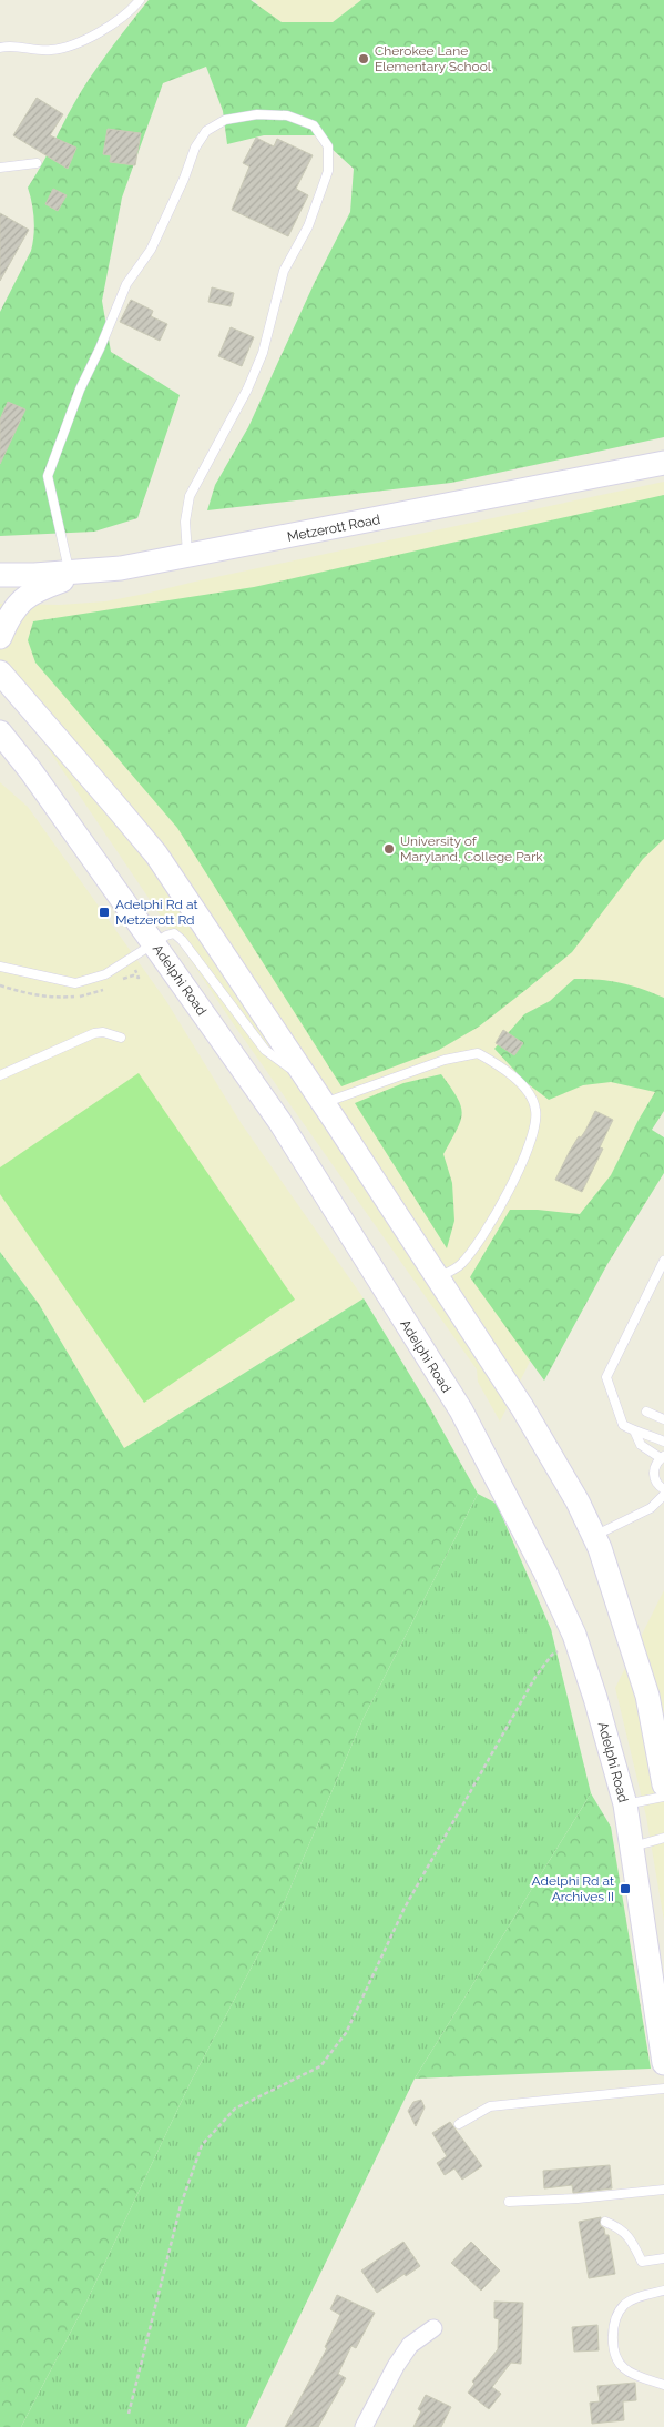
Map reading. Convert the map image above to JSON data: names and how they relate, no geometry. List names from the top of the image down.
{
  "streets": {
    "main road": ["Metzerott Road", "Adelphi Road"]
  },
  "places": {
    "other": ["Cherokee Lane Elementary School", "University of Maryland, College Park"],
    "transit": ["Adelphi Rd at Metzerott Rd", "Adelphi Rd at Archives II"]
  }
}
